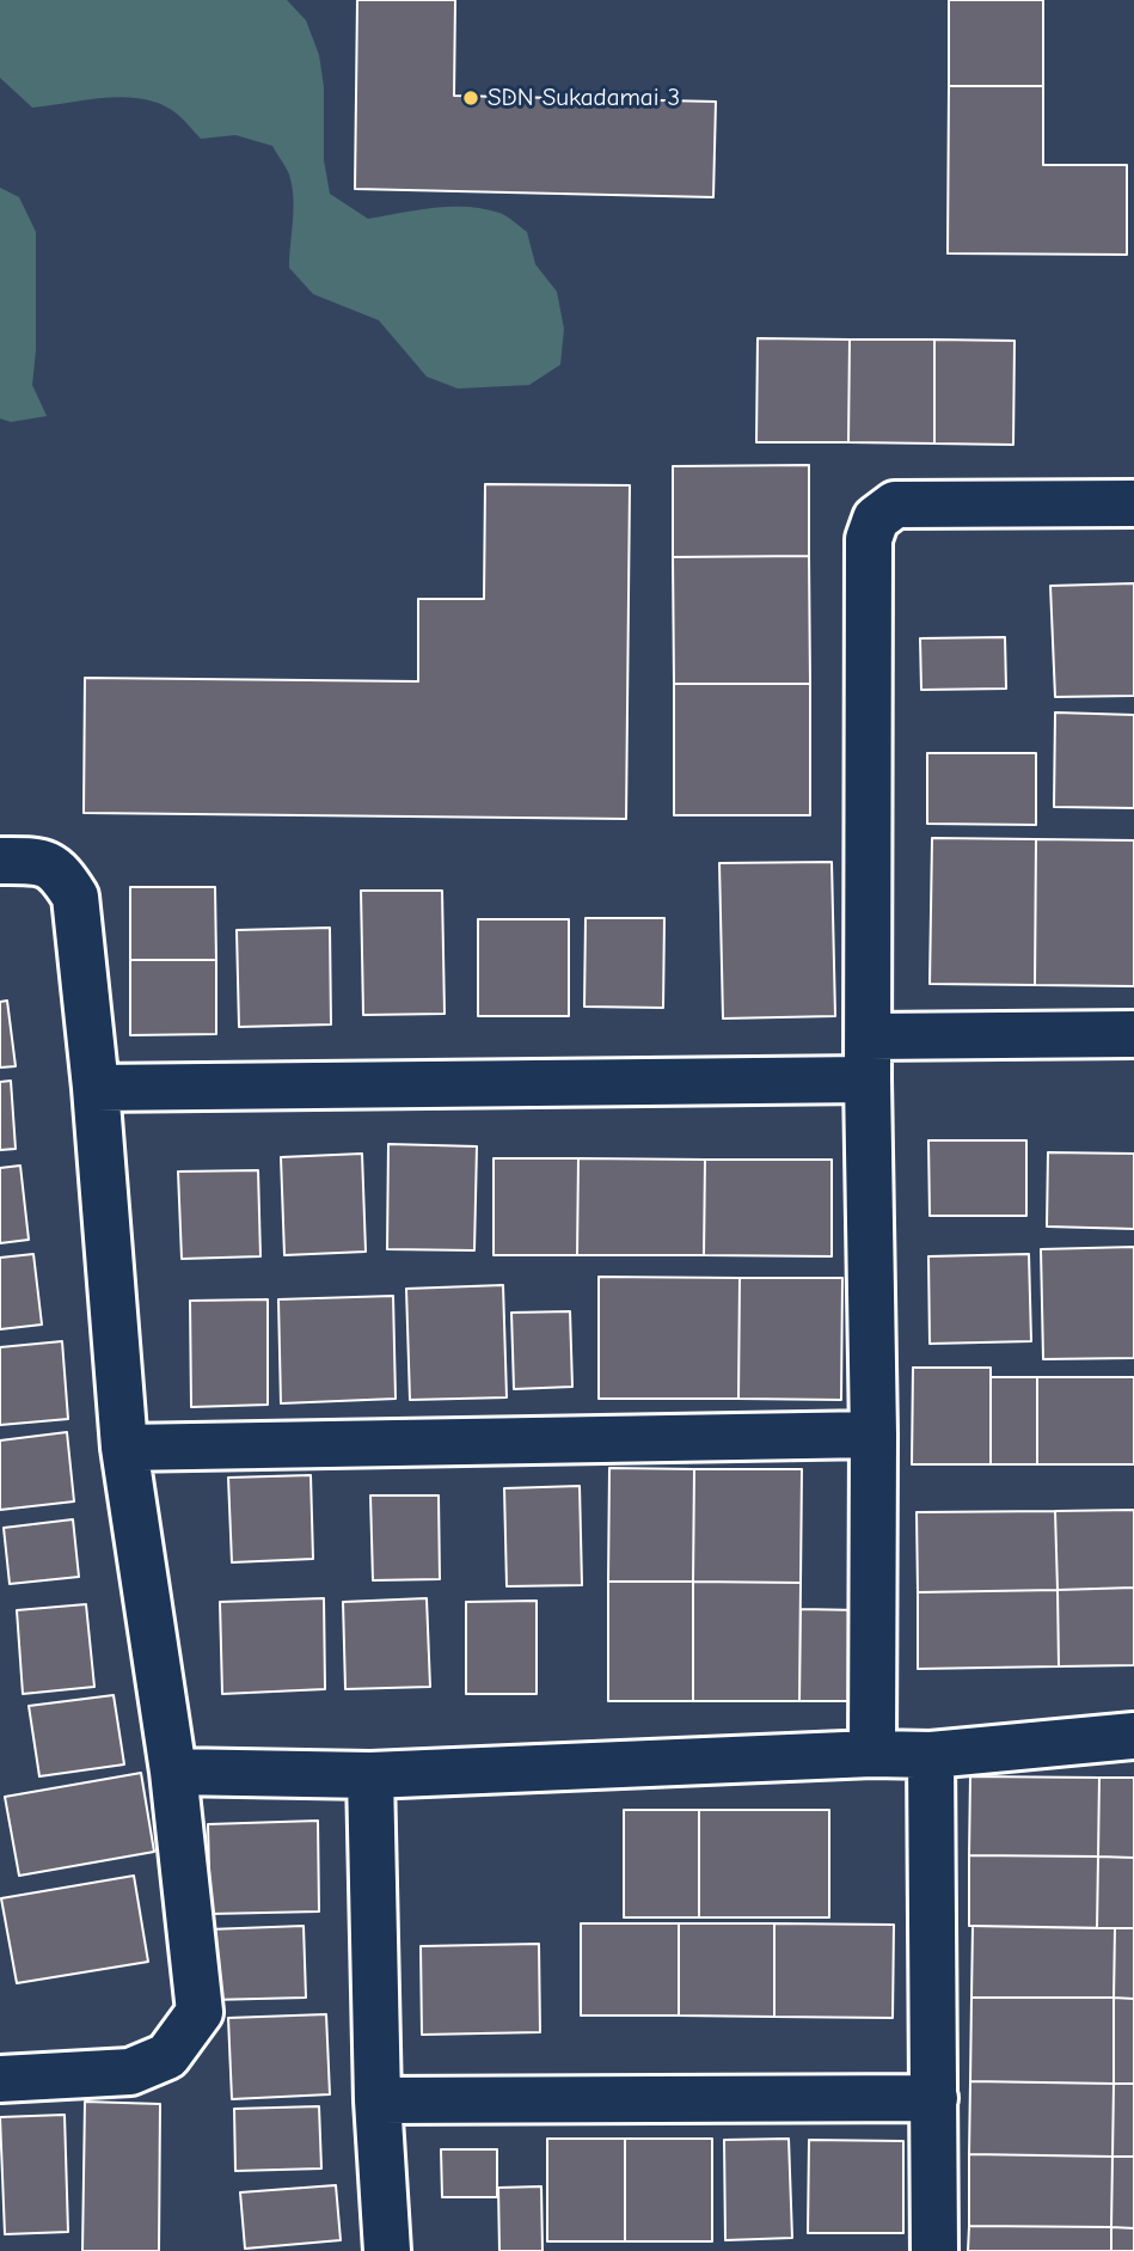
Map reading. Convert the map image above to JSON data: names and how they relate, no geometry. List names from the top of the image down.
{
  "places": ["SDN Sukadamai 3"]
}
